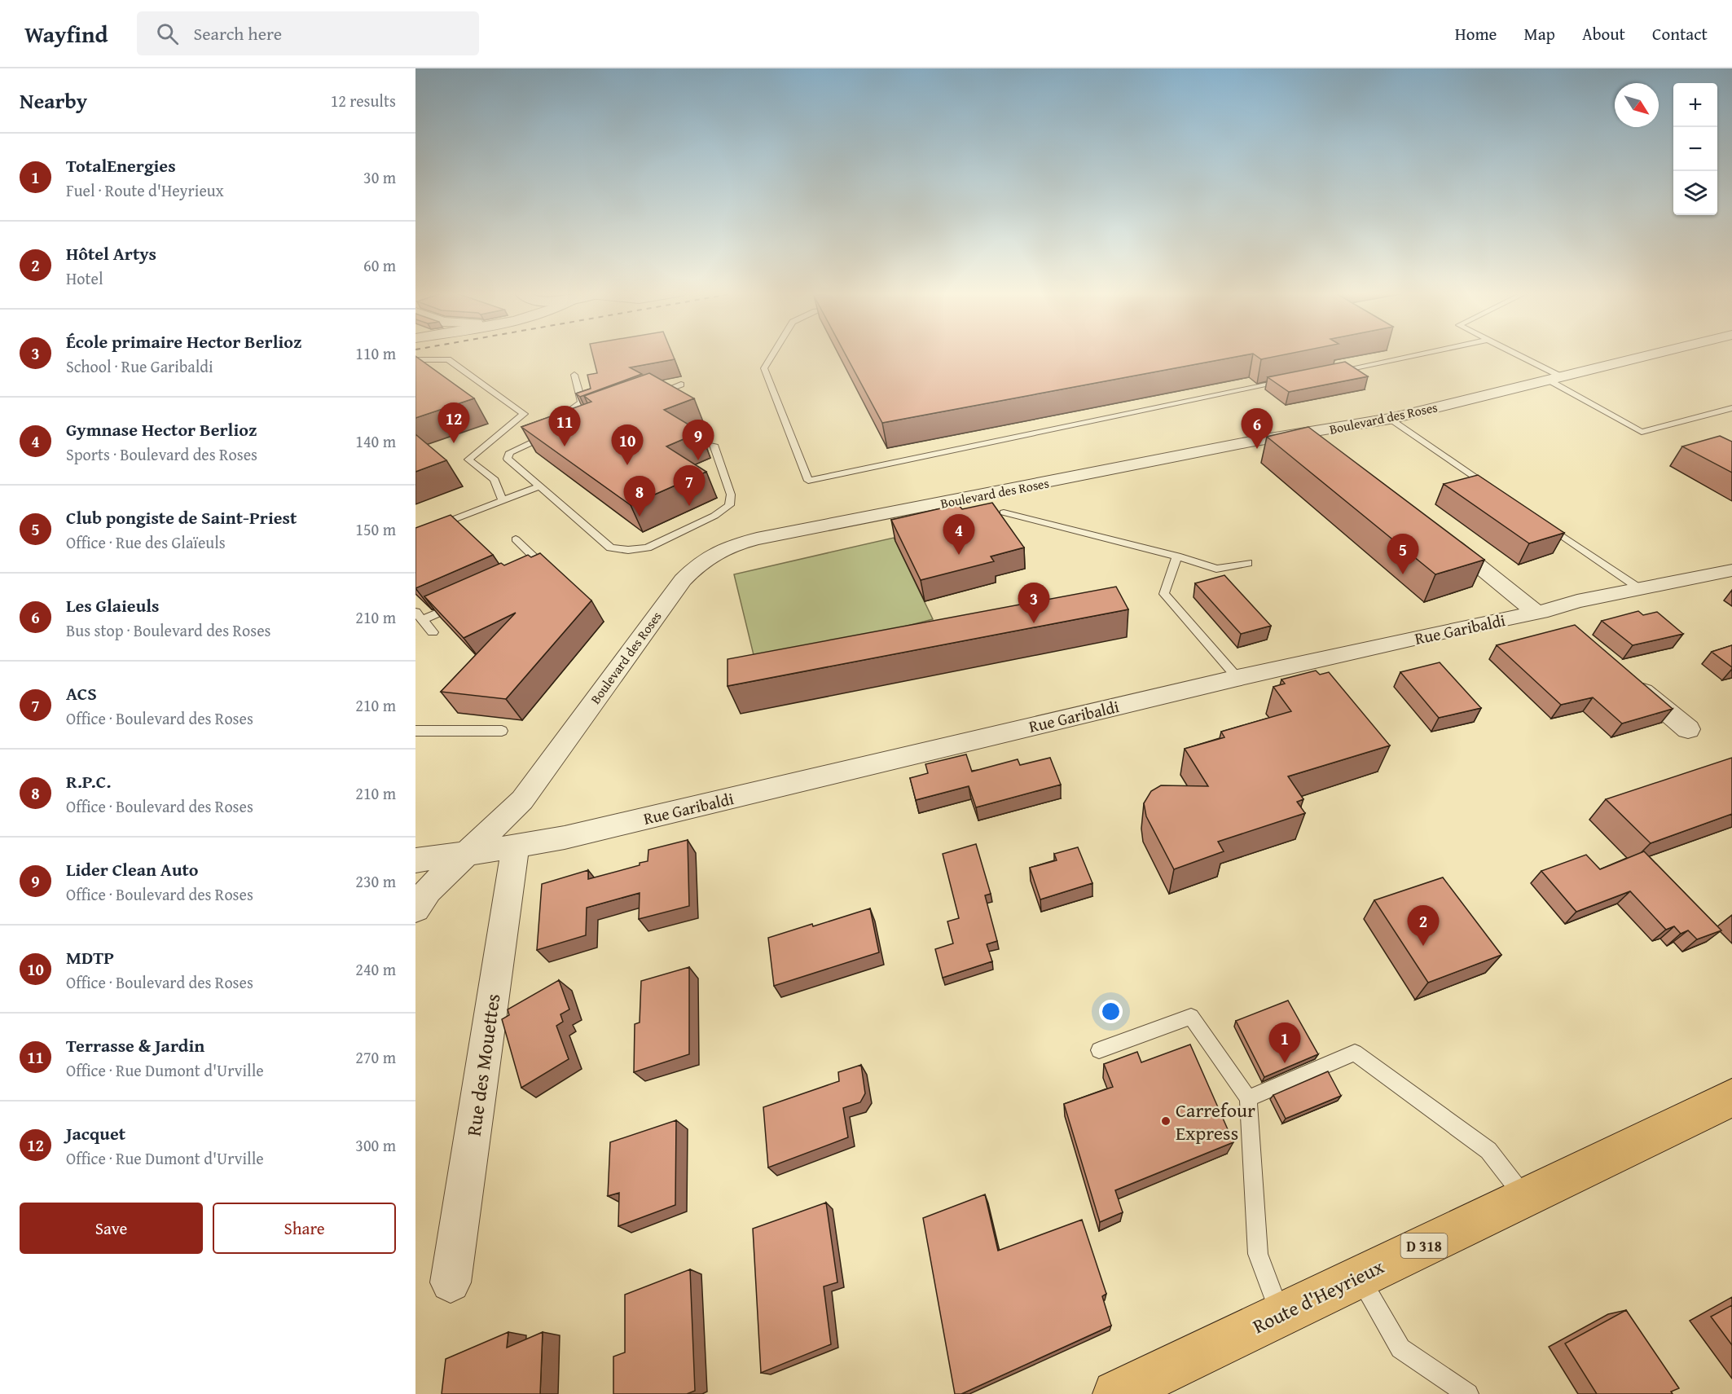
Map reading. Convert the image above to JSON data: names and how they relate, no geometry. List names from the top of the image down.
{
  "streets": {
    "main road": ["D 318", "Route d'Heyrieux"],
    "street": ["Boulevard des Roses", "Rue Garibaldi", "Rue des Mouettes"]
  },
  "crossings": [
    ["Boulevard des Roses", "Rue Garibaldi"],
    ["Rue Garibaldi", "Rue des Mouettes"]
  ],
  "places": ["Carrefour Express"],
  "north": "bottom right",
  "page": {
    "header": "Wayfind",
    "search": "Search here",
    "nav": [
      "Home",
      "Map",
      "About",
      "Contact"
    ],
    "heading": ["Nearby", "12 results"],
    "map_buttons": ["+", "−"],
    "list": [
      {
        "mark": "1",
        "name": "TotalEnergies",
        "note": "Fuel · Route d'Heyrieux",
        "value": "30 m"
      },
      {
        "mark": "2",
        "name": "Hôtel Artys",
        "note": "Hotel",
        "value": "60 m"
      },
      {
        "mark": "3",
        "name": "École primaire Hector Berlioz",
        "note": "School · Rue Garibaldi",
        "value": "110 m"
      },
      {
        "mark": "4",
        "name": "Gymnase Hector Berlioz",
        "note": "Sports · Boulevard des Roses",
        "value": "140 m"
      },
      {
        "mark": "5",
        "name": "Club pongiste de Saint-Priest",
        "note": "Office · Rue des Glaïeuls",
        "value": "150 m"
      },
      {
        "mark": "6",
        "name": "Les Glaieuls",
        "note": "Bus stop · Boulevard des Roses",
        "value": "210 m"
      },
      {
        "mark": "7",
        "name": "ACS",
        "note": "Office · Boulevard des Roses",
        "value": "210 m"
      },
      {
        "mark": "8",
        "name": "R.P.C.",
        "note": "Office · Boulevard des Roses",
        "value": "210 m"
      },
      {
        "mark": "9",
        "name": "Lider Clean Auto",
        "note": "Office · Boulevard des Roses",
        "value": "230 m"
      },
      {
        "mark": "10",
        "name": "MDTP",
        "note": "Office · Boulevard des Roses",
        "value": "240 m"
      },
      {
        "mark": "11",
        "name": "Terrasse & Jardin",
        "note": "Office · Rue Dumont d'Urville",
        "value": "270 m"
      },
      {
        "mark": "12",
        "name": "Jacquet",
        "note": "Office · Rue Dumont d'Urville",
        "value": "300 m"
      }
    ],
    "pins": [
      "12",
      "11",
      "6",
      "9",
      "10",
      "7",
      "8",
      "4",
      "5",
      "3",
      "2",
      "1"
    ],
    "buttons": ["Save", "Share"]
  }
}
